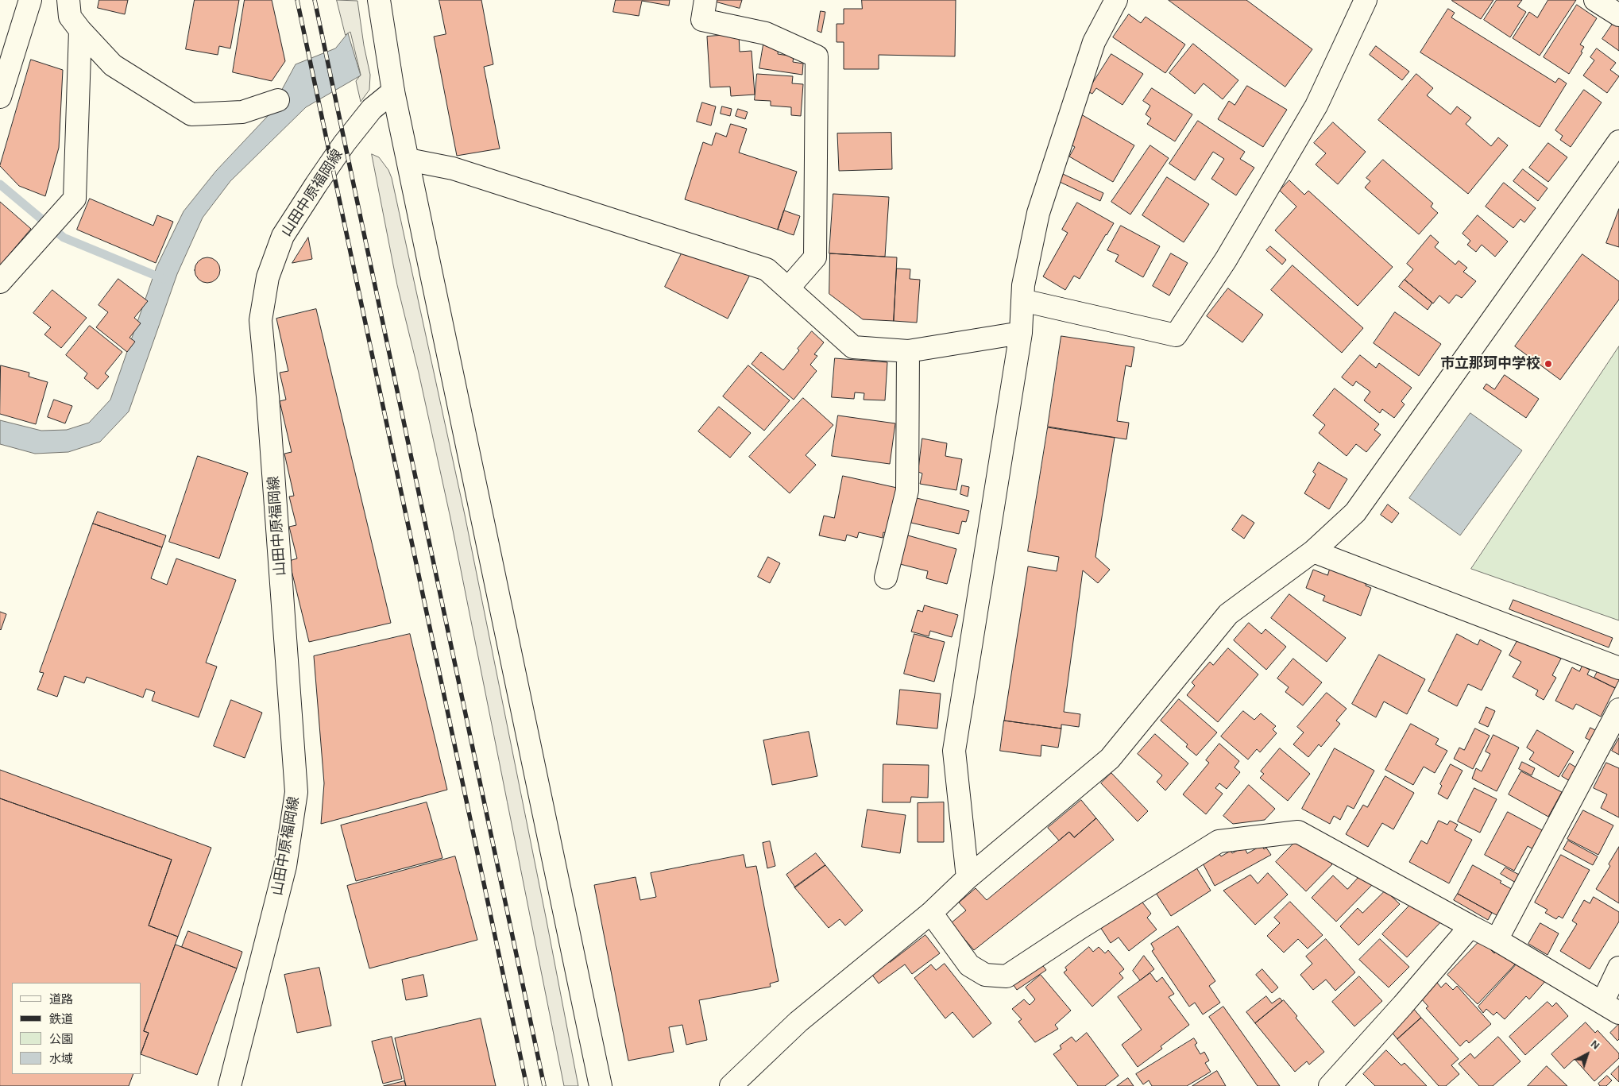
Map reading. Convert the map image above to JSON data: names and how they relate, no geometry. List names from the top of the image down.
{
  "streets": {
    "street": ["山田中原福岡線"]
  },
  "places": ["市立那珂中学校"],
  "legend": [
    "道路",
    "鉄道",
    "公園",
    "水域"
  ],
  "north": "top right"
}
